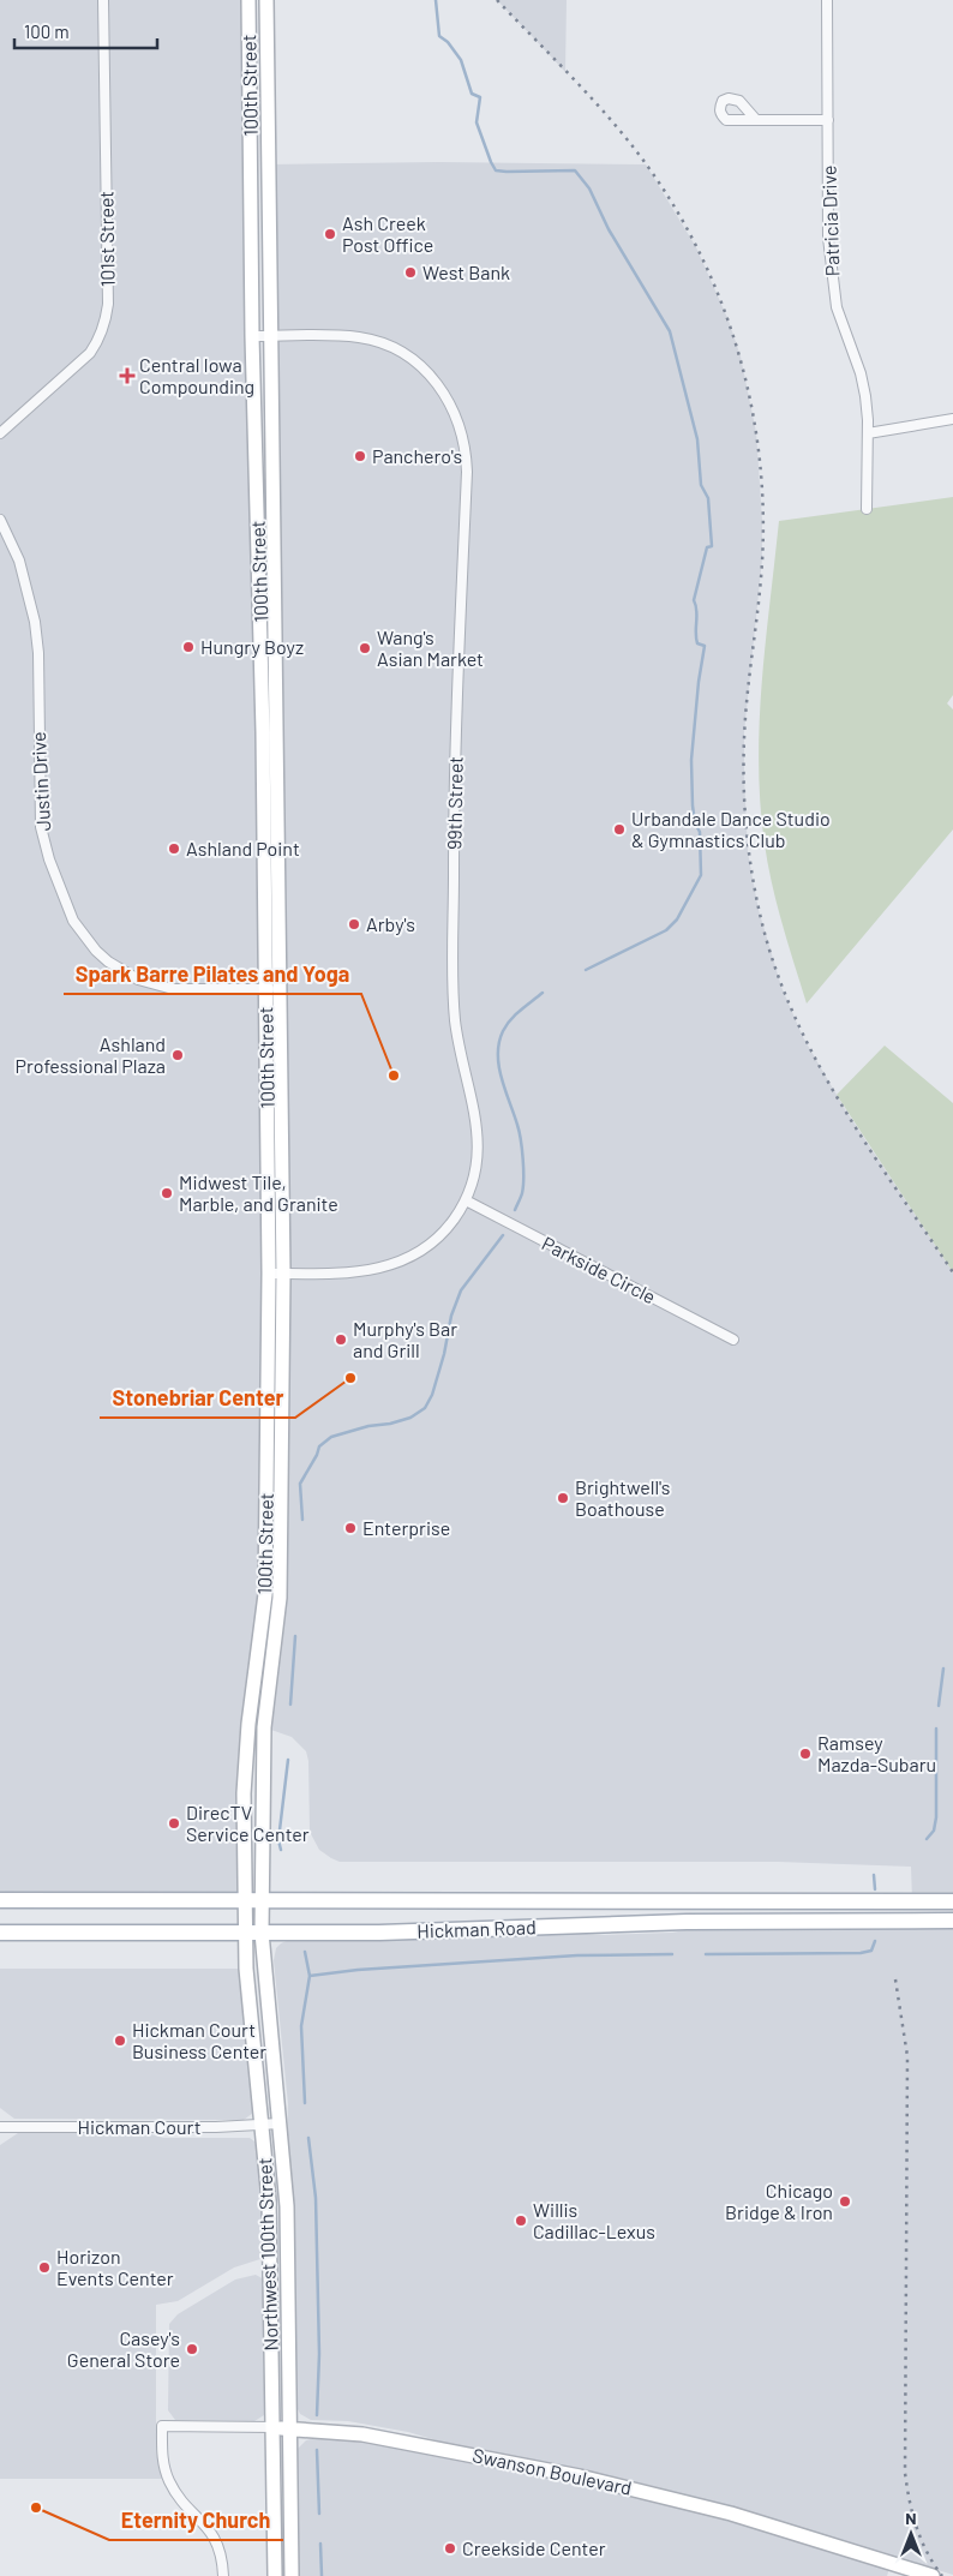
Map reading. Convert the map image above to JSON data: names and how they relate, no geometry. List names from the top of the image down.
{
  "streets": {
    "main road": [
      "100th Street",
      "Hickman Road",
      "Northwest 100th Street",
      "Swanson Boulevard"
    ],
    "street": [
      "Patricia Drive",
      "101st Street",
      "Justin Drive",
      "99th Street",
      "Parkside Circle",
      "Hickman Court"
    ]
  },
  "crossings": [
    ["100th Street", "Justin Drive"],
    ["100th Street", "99th Street"],
    ["100th Street", "Hickman Road"],
    ["100th Street", "Northwest 100th Street"],
    ["99th Street", "Parkside Circle"],
    ["Hickman Road", "Northwest 100th Street"],
    ["Hickman Court", "Northwest 100th Street"],
    ["Northwest 100th Street", "Swanson Boulevard"]
  ],
  "places": {
    "other": [
      "Ash Creek Post Office",
      "West Bank",
      "Panchero's",
      "Hungry Boyz",
      "Wang's Asian Market",
      "Urbandale Dance Studio & Gymnastics Club",
      "Ashland Point",
      "Arby's",
      "Ashland Professional Plaza",
      "Spark Barre Pilates and Yoga",
      "Midwest Tile, Marble, and Granite",
      "Murphy's Bar and Grill",
      "Stonebriar Center",
      "Brightwell's Boathouse",
      "Enterprise",
      "Ramsey Mazda-Subaru",
      "DirecTV Service Center",
      "Hickman Court Business Center",
      "Chicago Bridge & Iron",
      "Willis Cadillac-Lexus",
      "Horizon Events Center",
      "Casey's General Store",
      "Eternity Church",
      "Creekside Center"
    ],
    "health": ["Central Iowa Compounding"]
  },
  "scale_bar": "100 m",
  "north": "top"
}
